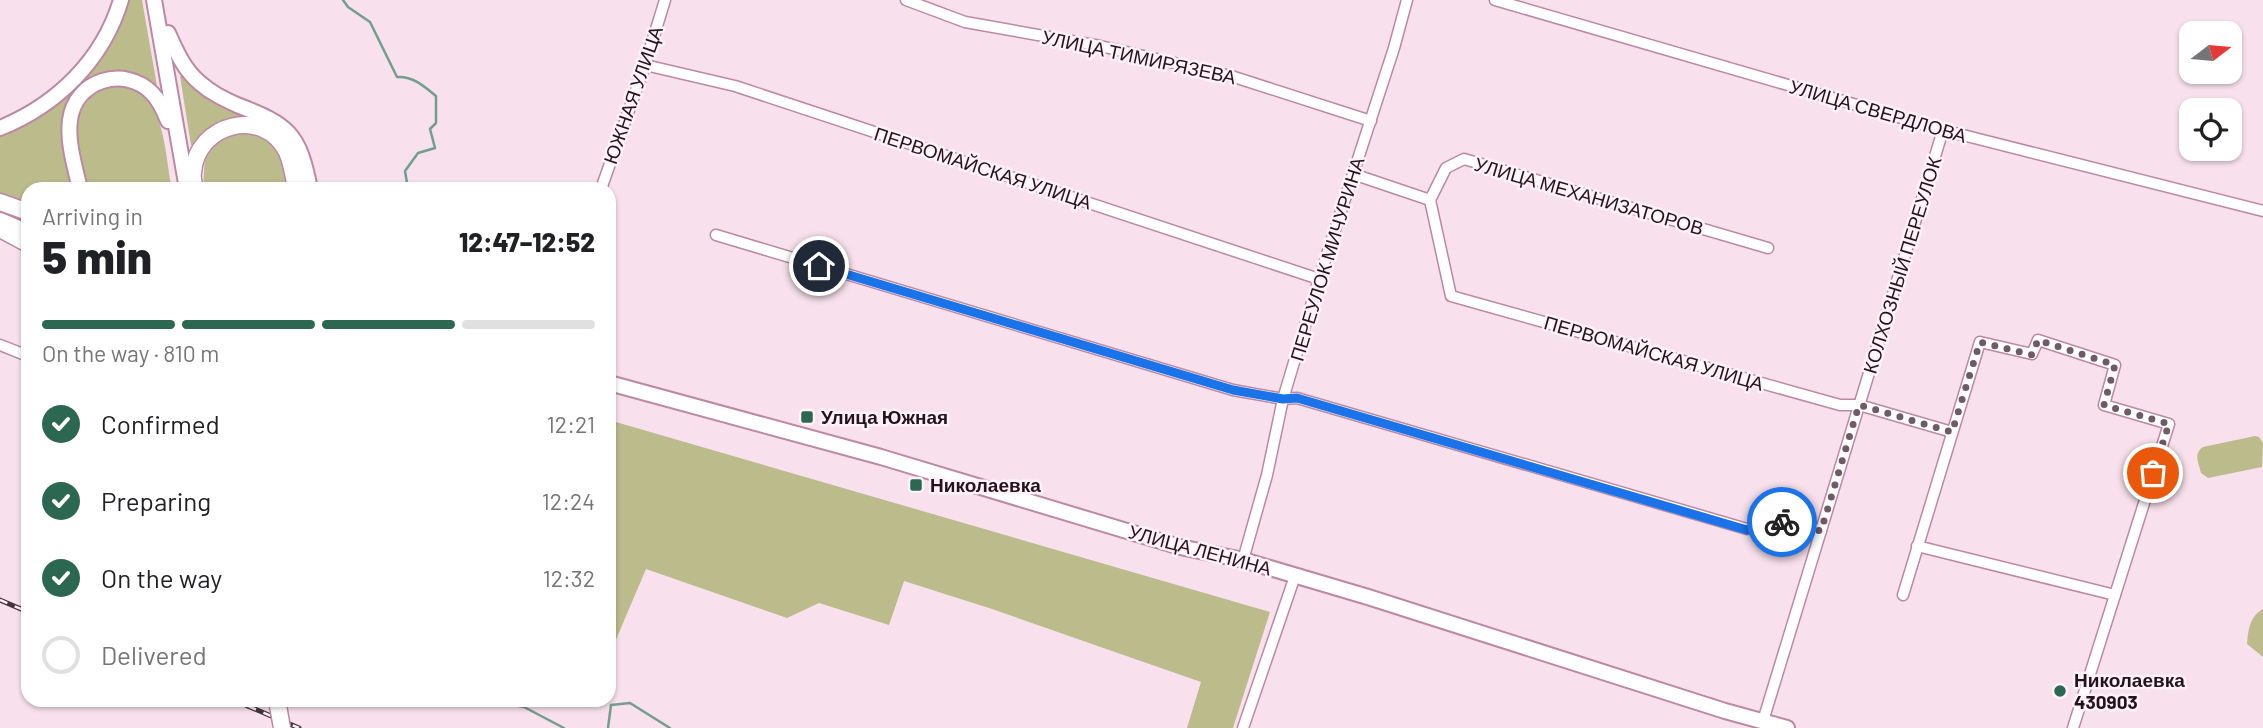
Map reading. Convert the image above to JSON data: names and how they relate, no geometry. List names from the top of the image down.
{
  "streets": {
    "main road": ["УЛИЦА ЛЕНИНА"],
    "street": [
      "УЛИЦА ТИМИРЯЗЕВА",
      "ЮЖНАЯ УЛИЦА",
      "УЛИЦА СВЕРДЛОВА",
      "ПЕРВОМАЙСКАЯ УЛИЦА",
      "УЛИЦА МЕХАНИЗАТОРОВ",
      "ПЕРЕУЛОК МИЧУРИНА",
      "КОЛХОЗНЫЙ ПЕРЕУЛОК"
    ]
  },
  "crossings": [
    ["УЛИЦА ТИМИРЯЗЕВА", "ПЕРЕУЛОК МИЧУРИНА"],
    ["ЮЖНАЯ УЛИЦА", "ПЕРВОМАЙСКАЯ УЛИЦА"],
    ["УЛИЦА СВЕРДЛОВА", "КОЛХОЗНЫЙ ПЕРЕУЛОК"],
    ["ПЕРВОМАЙСКАЯ УЛИЦА", "УЛИЦА МЕХАНИЗАТОРОВ"],
    ["ПЕРВОМАЙСКАЯ УЛИЦА", "ПЕРЕУЛОК МИЧУРИНА"],
    ["ПЕРВОМАЙСКАЯ УЛИЦА", "КОЛХОЗНЫЙ ПЕРЕУЛОК"],
    ["ПЕРЕУЛОК МИЧУРИНА", "УЛИЦА ЛЕНИНА"],
    ["КОЛХОЗНЫЙ ПЕРЕУЛОК", "УЛИЦА ЛЕНИНА"]
  ],
  "places": {
    "transit": ["Улица Южная", "Николаевка"],
    "other": ["Николаевка 430903"]
  },
  "north": "right",
  "page": {
    "heading": ["5 min", "Arriving in", "12:47–12:52"],
    "bar": "On the way · 810 m",
    "list": [
      ["Confirmed", "12:21"],
      ["Preparing", "12:24"],
      ["On the way", "12:32"],
      "Delivered"
    ]
  }
}
